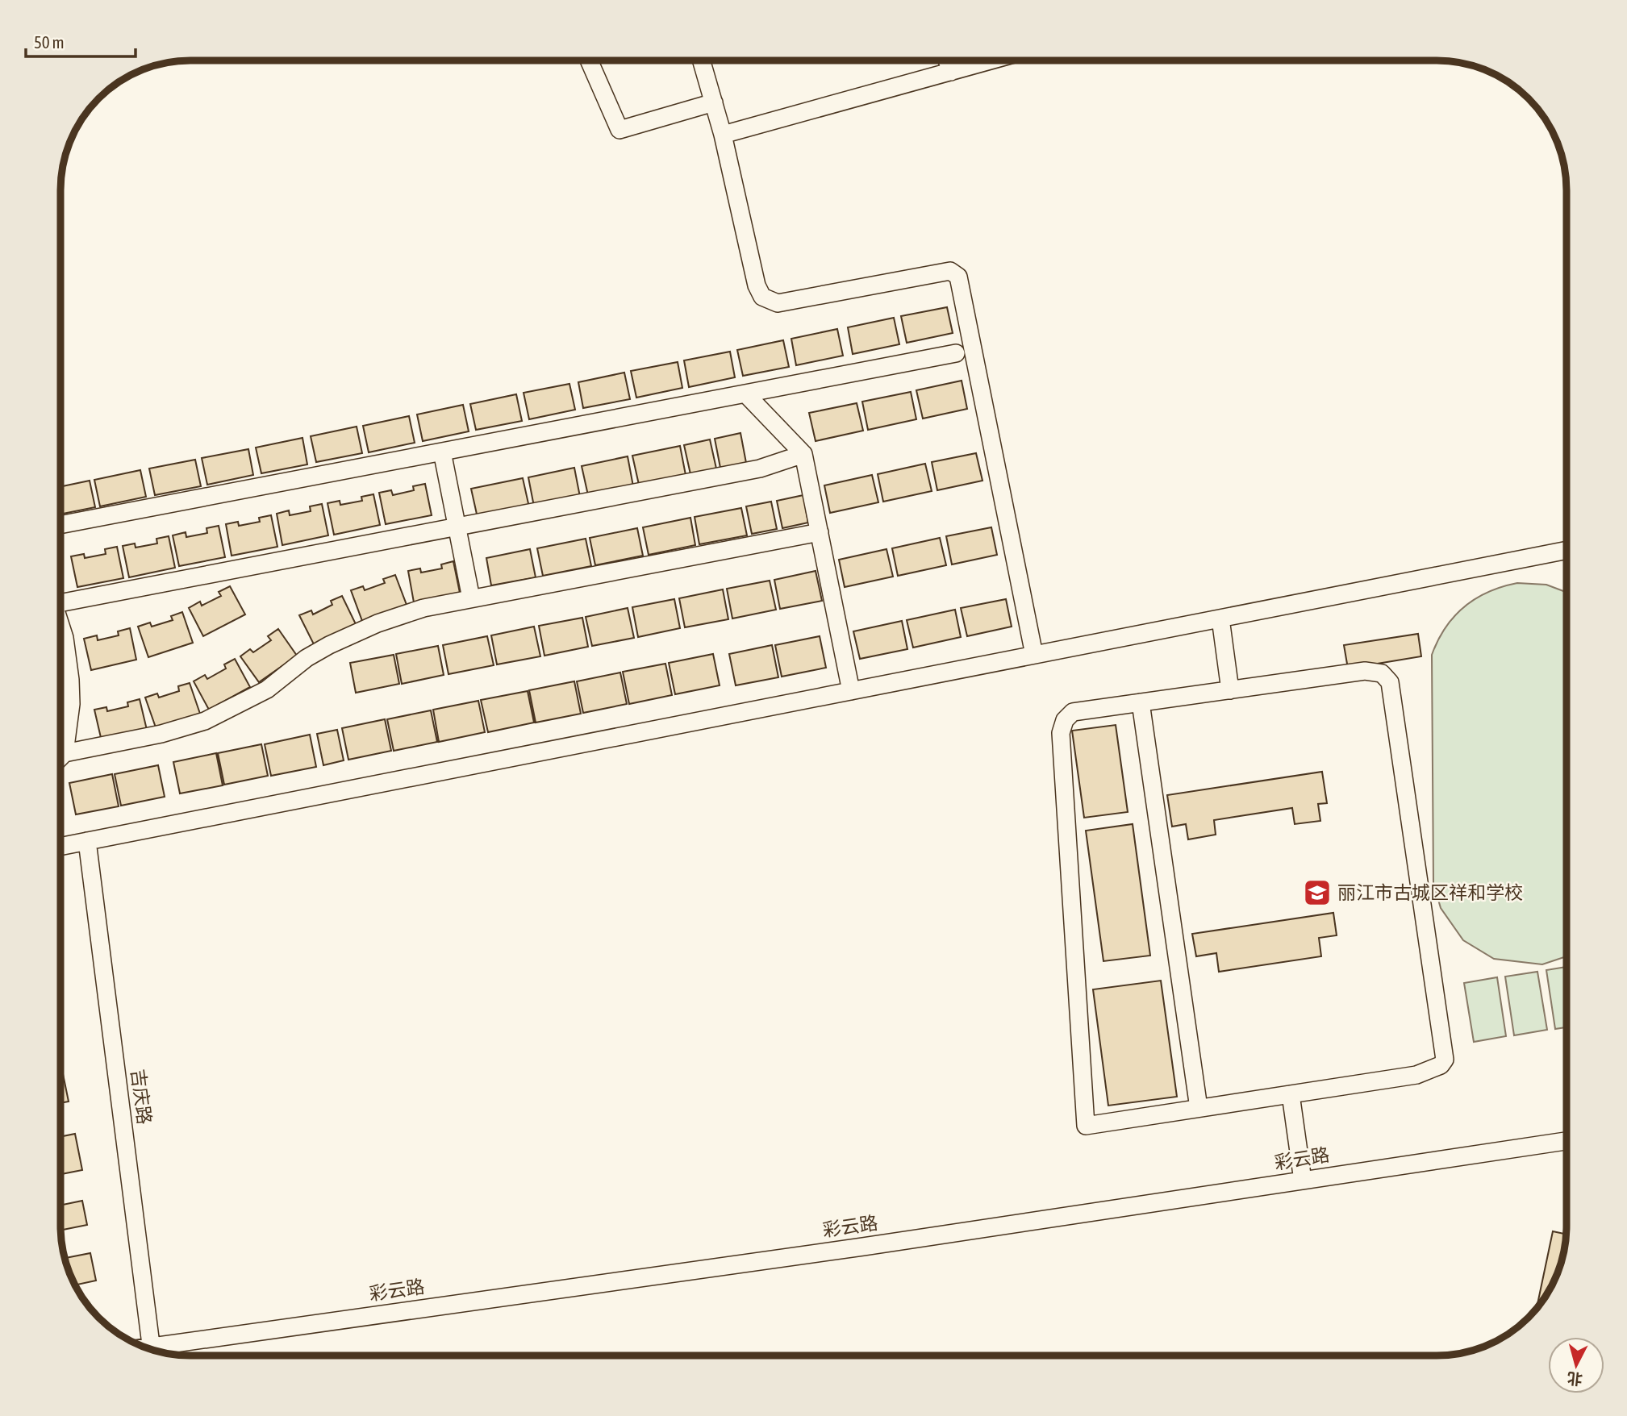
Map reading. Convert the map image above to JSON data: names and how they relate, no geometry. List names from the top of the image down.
{
  "streets": {
    "street": ["吉庆路", "彩云路"]
  },
  "places": {
    "school or university": ["丽江市古城区祥和学校"]
  },
  "scale_bar": "50 m",
  "north": "bottom"
}
